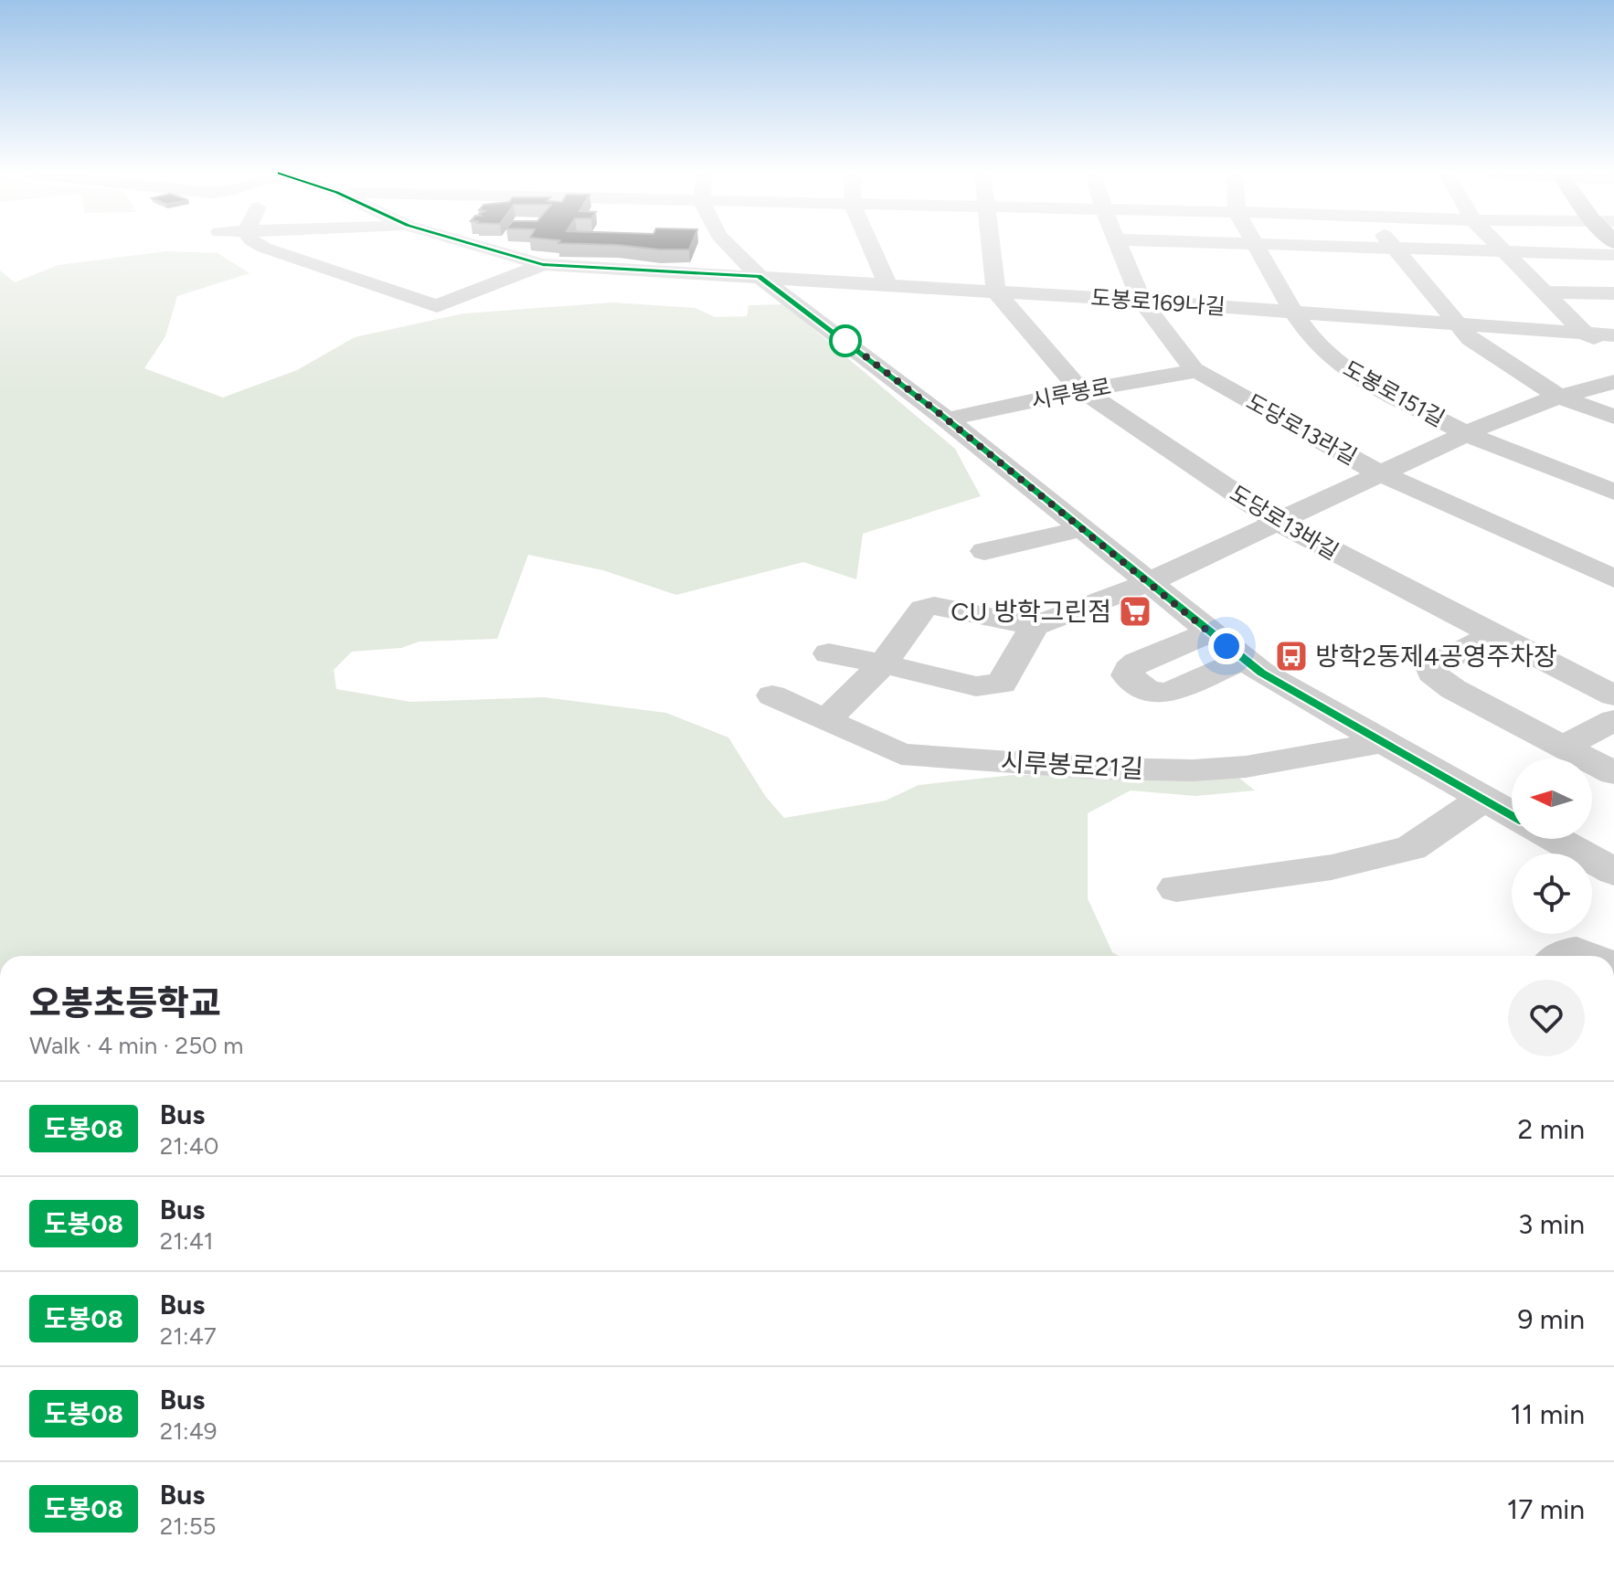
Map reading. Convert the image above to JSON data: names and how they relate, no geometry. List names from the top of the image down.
{
  "streets": {
    "street": [
      "도봉로169나길",
      "시루봉로",
      "도봉로151길",
      "도당로13라길",
      "도당로13바길",
      "시루봉로21길"
    ]
  },
  "crossings": [
    ["도봉로169나길", "도봉로151길"],
    ["도봉로169나길", "도당로13라길"],
    ["도봉로169나길", "도당로13바길"],
    ["시루봉로", "도당로13라길"],
    ["시루봉로", "도당로13바길"]
  ],
  "places": {
    "supermarket": ["CU 방학그린점"],
    "bus stop": ["방학2동제4공영주차장"]
  },
  "lines": ["bus line 도봉08"],
  "north": "left",
  "page": {
    "heading": ["오봉초등학교", "Walk · 4 min · 250 m"],
    "list": [
      {
        "mark": "도봉08",
        "name": "Bus",
        "note": "21:40",
        "value": "2 min"
      },
      {
        "mark": "도봉08",
        "name": "Bus",
        "note": "21:41",
        "value": "3 min"
      },
      {
        "mark": "도봉08",
        "name": "Bus",
        "note": "21:47",
        "value": "9 min"
      },
      {
        "mark": "도봉08",
        "name": "Bus",
        "note": "21:49",
        "value": "11 min"
      },
      {
        "mark": "도봉08",
        "name": "Bus",
        "note": "21:55",
        "value": "17 min"
      }
    ]
  }
}
